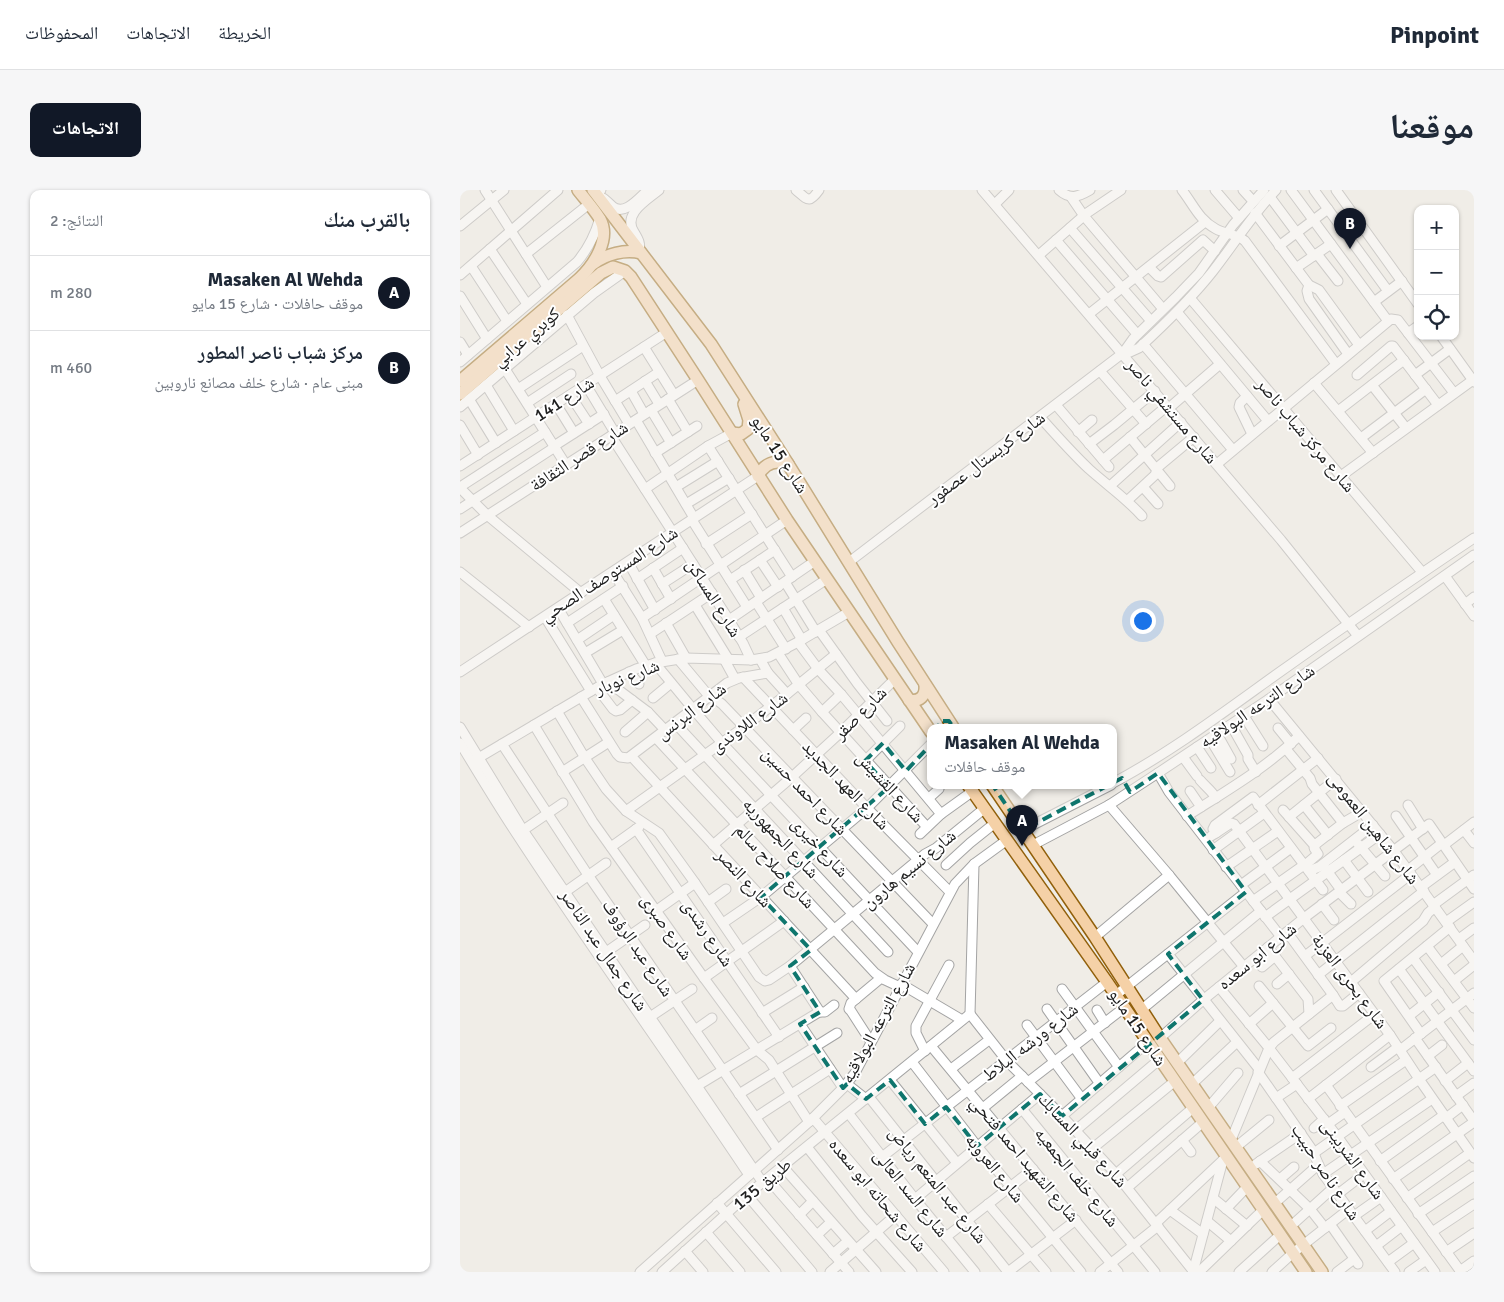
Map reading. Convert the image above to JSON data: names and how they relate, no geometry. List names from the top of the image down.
{
  "streets": {
    "main road": ["كوبري عرابي", "شارع 15 مايو"],
    "street": [
      "شارع 141",
      "شارع مستشفي ناصر",
      "شارع مركز شباب ناصر",
      "شارع قصر الثقافة",
      "شارع كريستال عصفور",
      "شارع المستوصف الصحي",
      "شارع المساكن",
      "شارع نوبار",
      "شارع الترعه البولاقيه",
      "شارع البرنس",
      "شارع صقر",
      "شارع اللاوندى",
      "شارع العهد الجديد",
      "شارع القشيش",
      "شارع احمد حسين",
      "شارع شاهين العمومى",
      "شارع الجمهوريه",
      "شارع خيرى",
      "شارع صلاح سالم",
      "شارع نسيم هارون",
      "شارع النصر",
      "شارع صبرى",
      "شارع رشدى",
      "شارع عبد الرؤوف",
      "شارع جمال عبد الناصر",
      "شارع ابو سعده",
      "شارع بحرى العزبة",
      "شارع ورشه البلاط",
      "شارع قبلي المسابك",
      "شارع الشهيد احمد فتحي",
      "شارع الشربينى",
      "شارع العروبه",
      "شارع ناصر حبيب",
      "شارع خلف الجمعيه",
      "طريق 135",
      "شارع عبد المنعم رياض",
      "شارع السد العالى",
      "شارع شحاته ابو سعده"
    ]
  },
  "crossings": [
    ["شارع 141", "شارع 15 مايو"],
    ["شارع 141", "شارع المساكن"],
    ["شارع مستشفي ناصر", "شارع كريستال عصفور"],
    ["شارع مستشفي ناصر", "شارع الترعه البولاقيه"],
    ["شارع مركز شباب ناصر", "شارع كريستال عصفور"],
    ["شارع مركز شباب ناصر", "شارع الترعه البولاقيه"],
    ["شارع 15 مايو", "شارع قصر الثقافة"],
    ["شارع 15 مايو", "شارع كريستال عصفور"],
    ["شارع 15 مايو", "شارع المستوصف الصحي"],
    ["شارع 15 مايو", "شارع نوبار"],
    ["شارع 15 مايو", "شارع الترعه البولاقيه"],
    ["شارع 15 مايو", "شارع صقر"],
    ["شارع 15 مايو", "شارع نسيم هارون"],
    ["شارع 15 مايو", "شارع ابو سعده"],
    ["شارع 15 مايو", "شارع ورشه البلاط"],
    ["شارع قصر الثقافة", "شارع المساكن"],
    ["شارع المستوصف الصحي", "شارع المساكن"],
    ["شارع المستوصف الصحي", "شارع خيرى"],
    ["شارع المساكن", "شارع نوبار"],
    ["شارع نوبار", "شارع العهد الجديد"],
    ["شارع نوبار", "شارع القشيش"],
    ["شارع نوبار", "شارع احمد حسين"],
    ["شارع نوبار", "شارع خيرى"],
    ["شارع نوبار", "شارع صبرى"],
    ["شارع نوبار", "شارع عبد الرؤوف"],
    ["شارع نوبار", "شارع جمال عبد الناصر"],
    ["شارع الترعه البولاقيه", "شارع العهد الجديد"],
    ["شارع الترعه البولاقيه", "شارع احمد حسين"],
    ["شارع الترعه البولاقيه", "شارع شاهين العمومى"],
    ["شارع الترعه البولاقيه", "شارع خيرى"],
    ["شارع الترعه البولاقيه", "شارع صلاح سالم"],
    ["شارع الترعه البولاقيه", "شارع النصر"],
    ["شارع الترعه البولاقيه", "شارع صبرى"],
    ["شارع الترعه البولاقيه", "شارع عبد الرؤوف"],
    ["شارع الترعه البولاقيه", "شارع جمال عبد الناصر"],
    ["شارع الترعه البولاقيه", "شارع عبد المنعم رياض"],
    ["شارع الترعه البولاقيه", "شارع شحاته ابو سعده"],
    ["شارع البرنس", "شارع العهد الجديد"],
    ["شارع البرنس", "شارع احمد حسين"],
    ["شارع البرنس", "شارع الجمهوريه"],
    ["شارع البرنس", "شارع خيرى"],
    ["شارع البرنس", "شارع صلاح سالم"],
    ["شارع البرنس", "شارع النصر"],
    ["شارع صقر", "شارع العهد الجديد"],
    ["شارع صقر", "شارع القشيش"],
    ["شارع صقر", "شارع احمد حسين"],
    ["شارع صقر", "شارع الجمهوريه"],
    ["شارع صقر", "شارع خيرى"],
    ["شارع صقر", "شارع صلاح سالم"],
    ["شارع صقر", "شارع النصر"],
    ["شارع اللاوندى", "شارع العهد الجديد"],
    ["شارع اللاوندى", "شارع القشيش"],
    ["شارع اللاوندى", "شارع احمد حسين"],
    ["شارع اللاوندى", "شارع الجمهوريه"],
    ["شارع اللاوندى", "شارع خيرى"],
    ["شارع اللاوندى", "شارع صلاح سالم"],
    ["شارع اللاوندى", "شارع النصر"],
    ["شارع العهد الجديد", "شارع نسيم هارون"],
    ["شارع احمد حسين", "شارع نسيم هارون"],
    ["شارع شاهين العمومى", "شارع ابو سعده"],
    ["شارع الجمهوريه", "شارع نسيم هارون"],
    ["شارع خيرى", "شارع نسيم هارون"],
    ["شارع صلاح سالم", "شارع نسيم هارون"],
    ["شارع صلاح سالم", "شارع قبلي المسابك"],
    ["شارع صلاح سالم", "شارع الشهيد احمد فتحي"],
    ["شارع صلاح سالم", "طريق 135"],
    ["شارع نسيم هارون", "شارع النصر"],
    ["شارع صبرى", "شارع شحاته ابو سعده"],
    ["شارع جمال عبد الناصر", "طريق 135"],
    ["شارع ابو سعده", "شارع بحرى العزبة"],
    ["شارع ابو سعده", "شارع قبلي المسابك"],
    ["شارع ابو سعده", "شارع الشربينى"],
    ["شارع ابو سعده", "شارع ناصر حبيب"],
    ["شارع ورشه البلاط", "شارع قبلي المسابك"],
    ["شارع ورشه البلاط", "شارع الشهيد احمد فتحي"],
    ["شارع ورشه البلاط", "شارع العروبه"],
    ["شارع ورشه البلاط", "شارع عبد المنعم رياض"],
    ["شارع ورشه البلاط", "شارع السد العالى"],
    ["شارع قبلي المسابك", "طريق 135"],
    ["شارع الشهيد احمد فتحي", "طريق 135"],
    ["شارع العروبه", "طريق 135"],
    ["طريق 135", "شارع عبد المنعم رياض"],
    ["طريق 135", "شارع السد العالى"],
    ["طريق 135", "شارع شحاته ابو سعده"]
  ],
  "page": {
    "header": "Pinpoint",
    "nav": ["الخريطة", "الاتجاهات", "المحفوظات"],
    "title": "موقعنا",
    "buttons": "الاتجاهات",
    "heading": ["بالقرب منك", "النتائج: 2"],
    "map_buttons": ["+", "−"],
    "pins": ["B", "A"],
    "list": [
      {
        "mark": "A",
        "name": "Masaken Al Wehda",
        "note": "موقف حافلات · شارع 15 مايو",
        "value": "280 m"
      },
      {
        "mark": "B",
        "name": "مركز شباب ناصر المطور",
        "note": "مبنى عام · شارع خلف مصانع ناروبين",
        "value": "460 m"
      }
    ],
    "popup": ["Masaken Al Wehda", "موقف حافلات"]
  }
}
